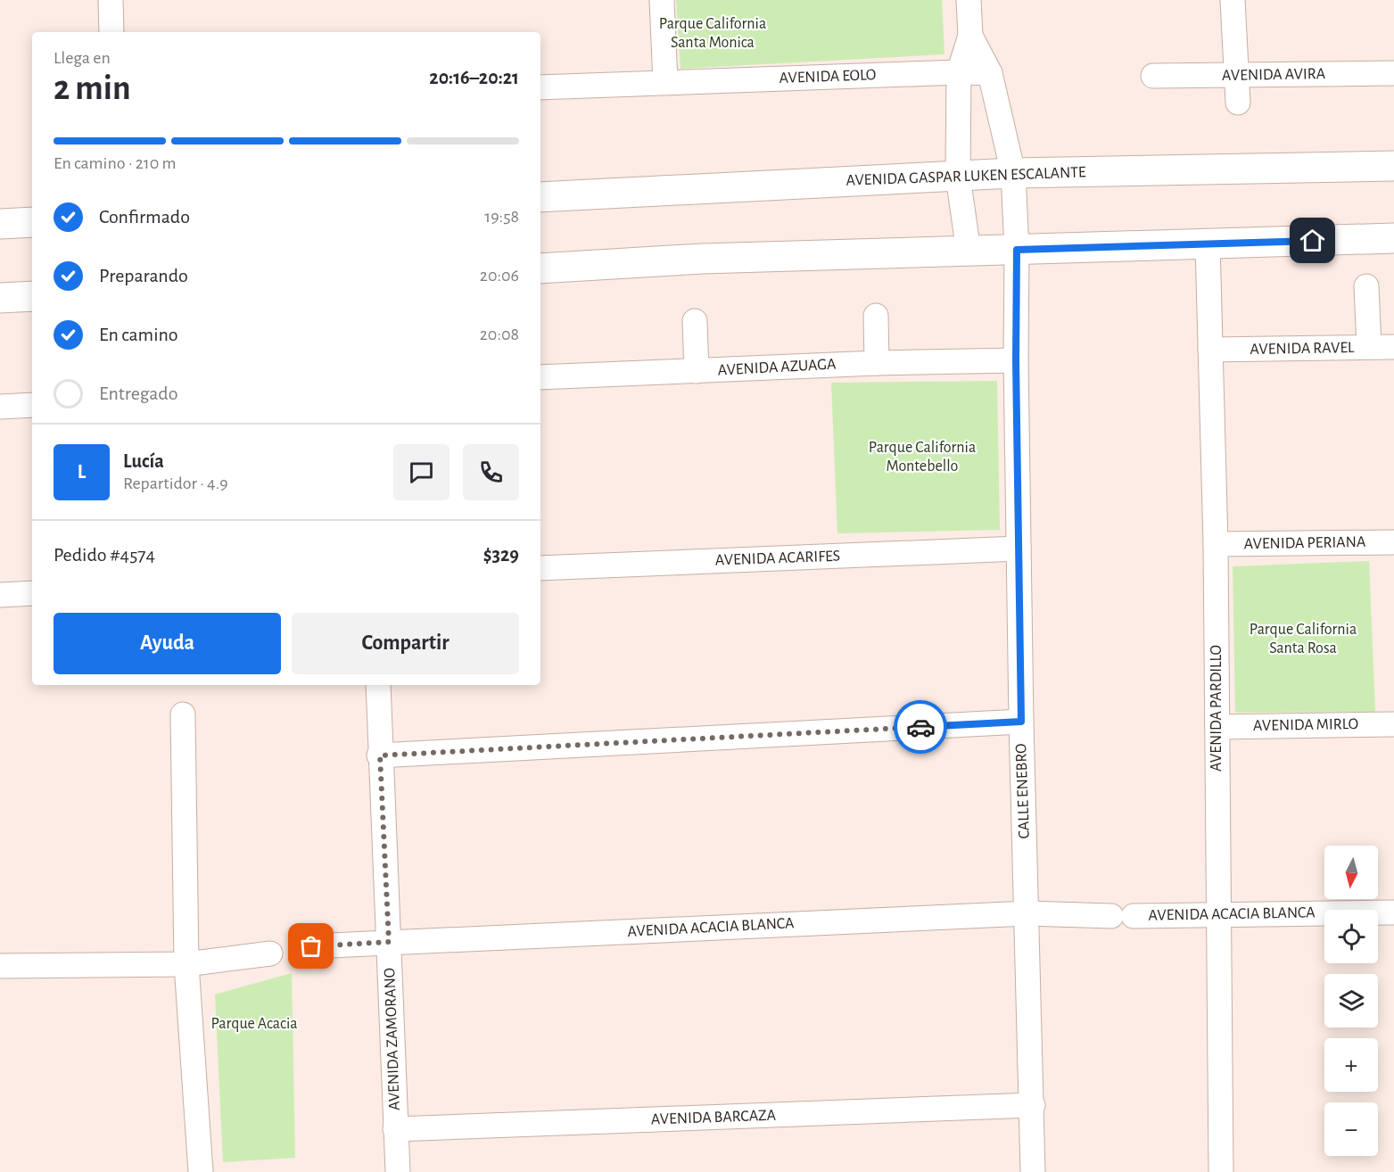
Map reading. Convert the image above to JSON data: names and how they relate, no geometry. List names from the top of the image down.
{
  "streets": {
    "street": [
      "AVENIDA AVIRA",
      "AVENIDA EOLO",
      "AVENIDA GASPAR LUKEN ESCALANTE",
      "AVENIDA RAVEL",
      "AVENIDA AZUAGA",
      "AVENIDA PERIANA",
      "AVENIDA ACARIFES",
      "AVENIDA PARDILLO",
      "AVENIDA MIRLO",
      "CALLE ENEBRO",
      "AVENIDA ACACIA BLANCA",
      "AVENIDA ZAMORANO",
      "AVENIDA BARCAZA"
    ]
  },
  "crossings": [
    ["AVENIDA EOLO", "CALLE ENEBRO"],
    ["AVENIDA GASPAR LUKEN ESCALANTE", "CALLE ENEBRO"],
    ["AVENIDA RAVEL", "AVENIDA PARDILLO"],
    ["AVENIDA AZUAGA", "CALLE ENEBRO"],
    ["AVENIDA PERIANA", "AVENIDA PARDILLO"],
    ["AVENIDA ACARIFES", "CALLE ENEBRO"],
    ["AVENIDA PARDILLO", "AVENIDA MIRLO"],
    ["AVENIDA PARDILLO", "AVENIDA ACACIA BLANCA"],
    ["CALLE ENEBRO", "AVENIDA ACACIA BLANCA"],
    ["CALLE ENEBRO", "AVENIDA BARCAZA"],
    ["AVENIDA ACACIA BLANCA", "AVENIDA ZAMORANO"],
    ["AVENIDA ZAMORANO", "AVENIDA BARCAZA"]
  ],
  "parks": [
    "Parque California Santa Monica",
    "Parque California Montebello",
    "Parque California Santa Rosa",
    "Parque Acacia"
  ],
  "north": "bottom",
  "page": {
    "heading": ["2 min", "Llega en", "20:16–20:21"],
    "panel": [
      "Lucía",
      "Repartidor · 4.9",
      "Pedido #4574",
      "$329"
    ],
    "bar": "En camino · 210 m",
    "list": [
      ["Confirmado", "19:58"],
      ["Preparando", "20:06"],
      ["En camino", "20:08"],
      "Entregado"
    ],
    "round": "L",
    "buttons": ["Ayuda", "Compartir"],
    "map_buttons": ["+", "−"]
  }
}
